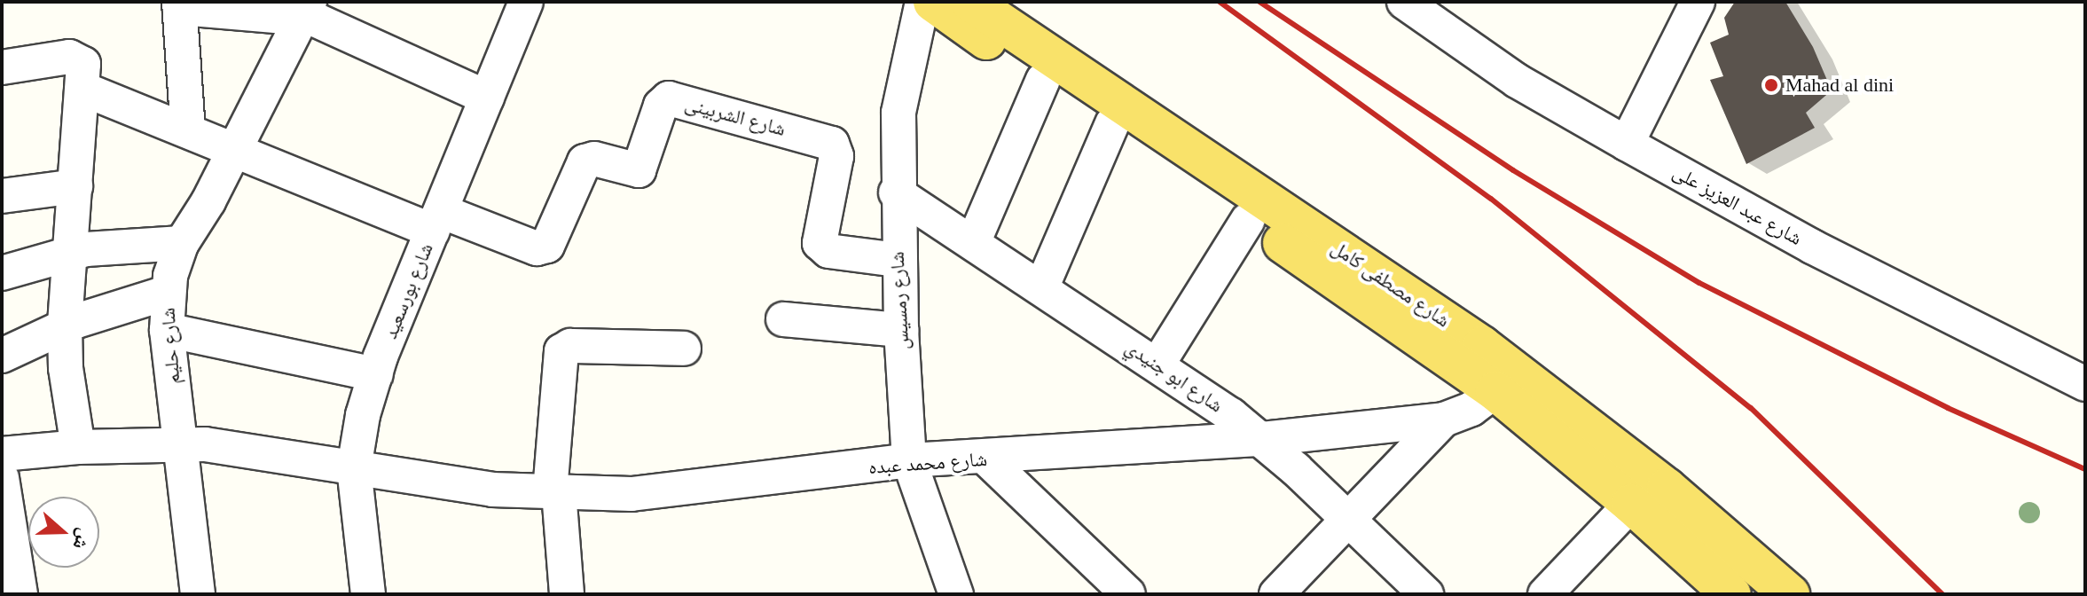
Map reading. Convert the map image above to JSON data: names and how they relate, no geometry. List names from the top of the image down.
{
  "streets": {
    "main road": ["شارع مصطفى كامل"],
    "street": [
      "شارع الشربينى",
      "شارع عبد العزيز على",
      "شارع بورسعيد",
      "شارع رمسيس",
      "شارع حليم",
      "شارع ابو جنيدي",
      "شارع محمد عبده"
    ]
  },
  "crossings": [
    ["شارع الشربينى", "شارع بورسعيد"],
    ["شارع الشربينى", "شارع رمسيس"],
    ["شارع مصطفى كامل", "شارع محمد عبده"],
    ["شارع بورسعيد", "شارع محمد عبده"],
    ["شارع رمسيس", "شارع ابو جنيدي"],
    ["شارع رمسيس", "شارع محمد عبده"],
    ["شارع حليم", "شارع محمد عبده"],
    ["شارع ابو جنيدي", "شارع محمد عبده"]
  ],
  "places": ["Mahad al dini"],
  "north": "right"
}
